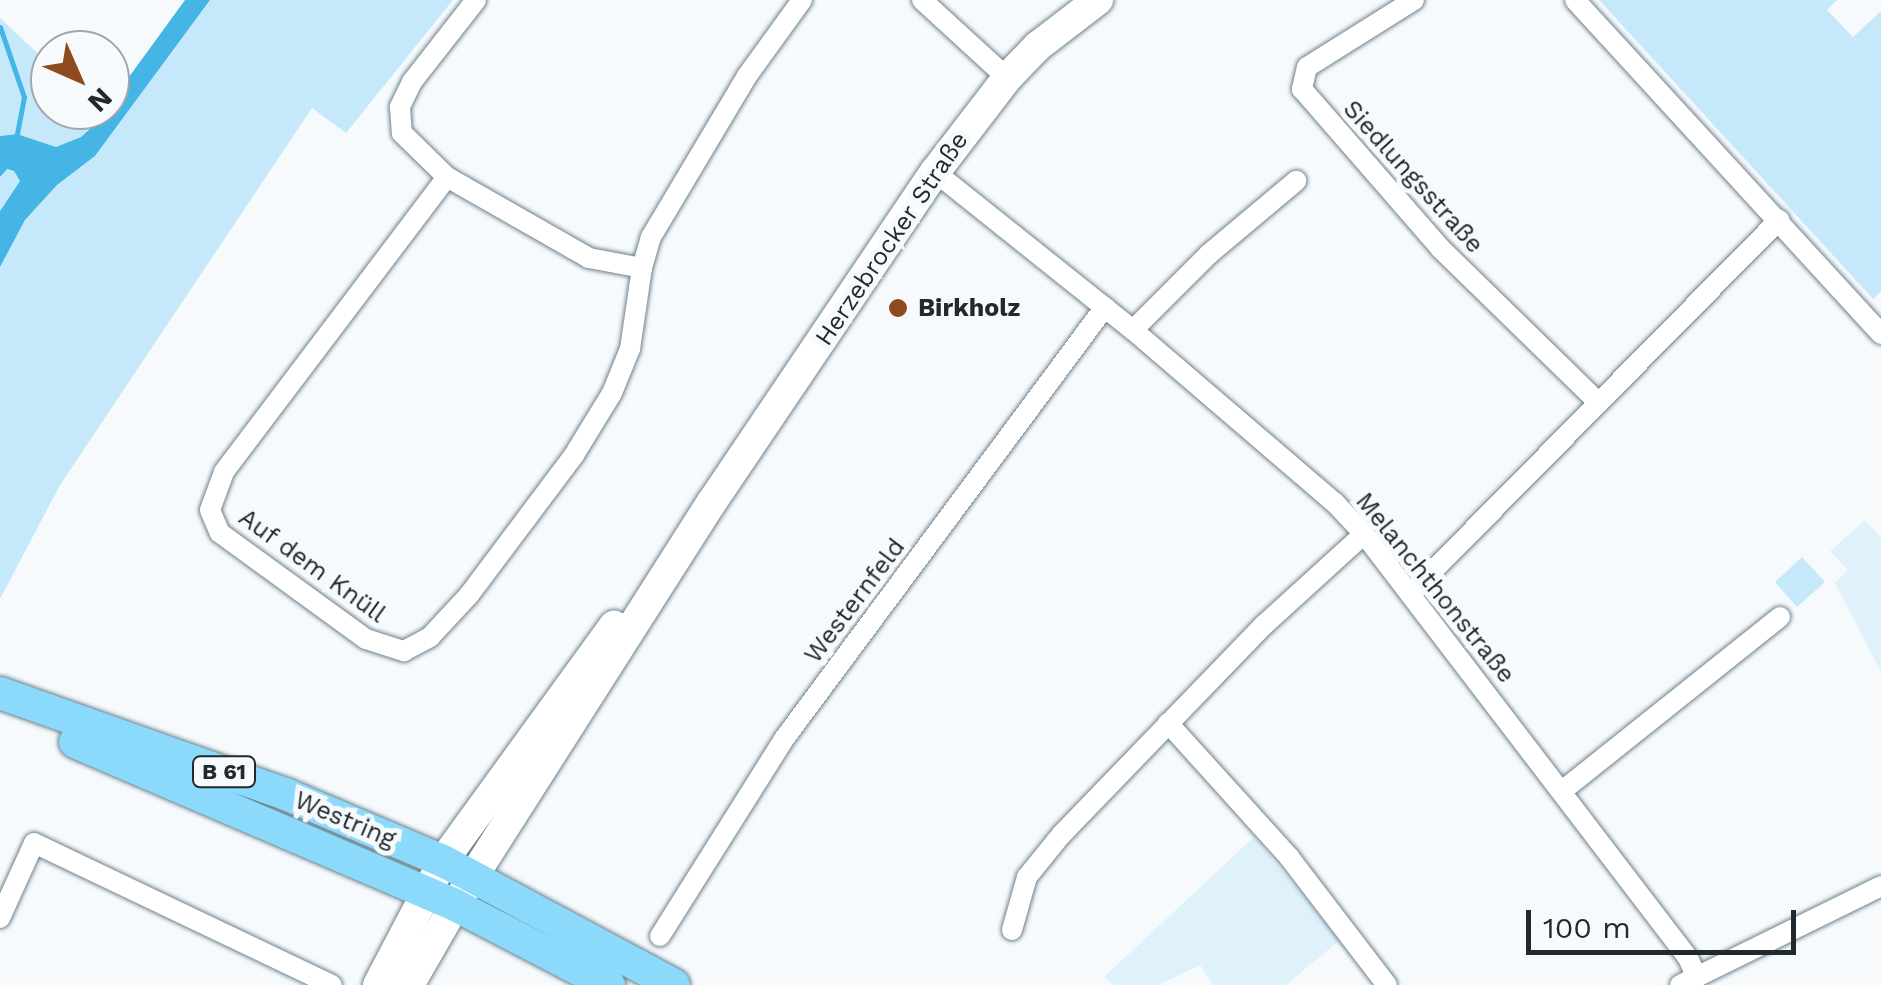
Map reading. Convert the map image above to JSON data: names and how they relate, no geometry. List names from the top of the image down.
{
  "streets": {
    "main road": ["Herzebrocker Straße", "B 61", "Westring"],
    "street": [
      "Siedlungsstraße",
      "Auf dem Knüll",
      "Melanchthonstraße",
      "Westernfeld"
    ]
  },
  "crossings": [
    ["Herzebrocker Straße", "Melanchthonstraße"],
    ["Herzebrocker Straße", "Westring"],
    ["Melanchthonstraße", "Westernfeld"]
  ],
  "places": ["Birkholz"],
  "scale_bar": "100 m",
  "north": "bottom right"
}
